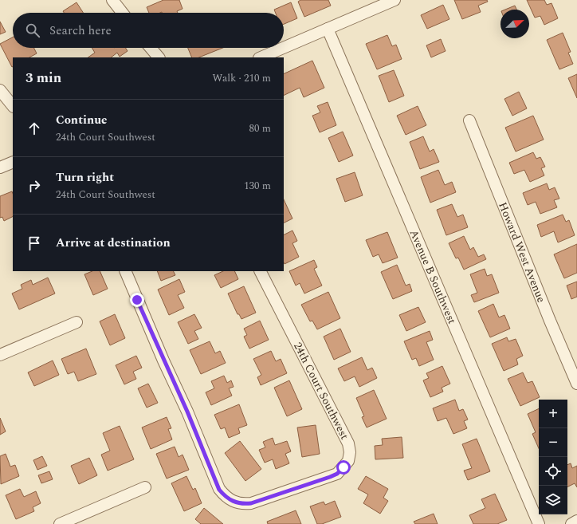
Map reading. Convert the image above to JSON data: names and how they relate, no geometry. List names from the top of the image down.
{
  "streets": {
    "street": ["Howard West Avenue", "Avenue B Southwest", "24th Court Southwest"]
  },
  "north": "top right",
  "page": {
    "search": "Search here",
    "heading": ["3 min", "Walk · 210 m"],
    "list": [
      ["Continue", "24th Court Southwest", "80 m"],
      ["Turn right", "24th Court Southwest", "130 m"],
      "Arrive at destination"
    ],
    "map_buttons": ["+", "−"]
  }
}
